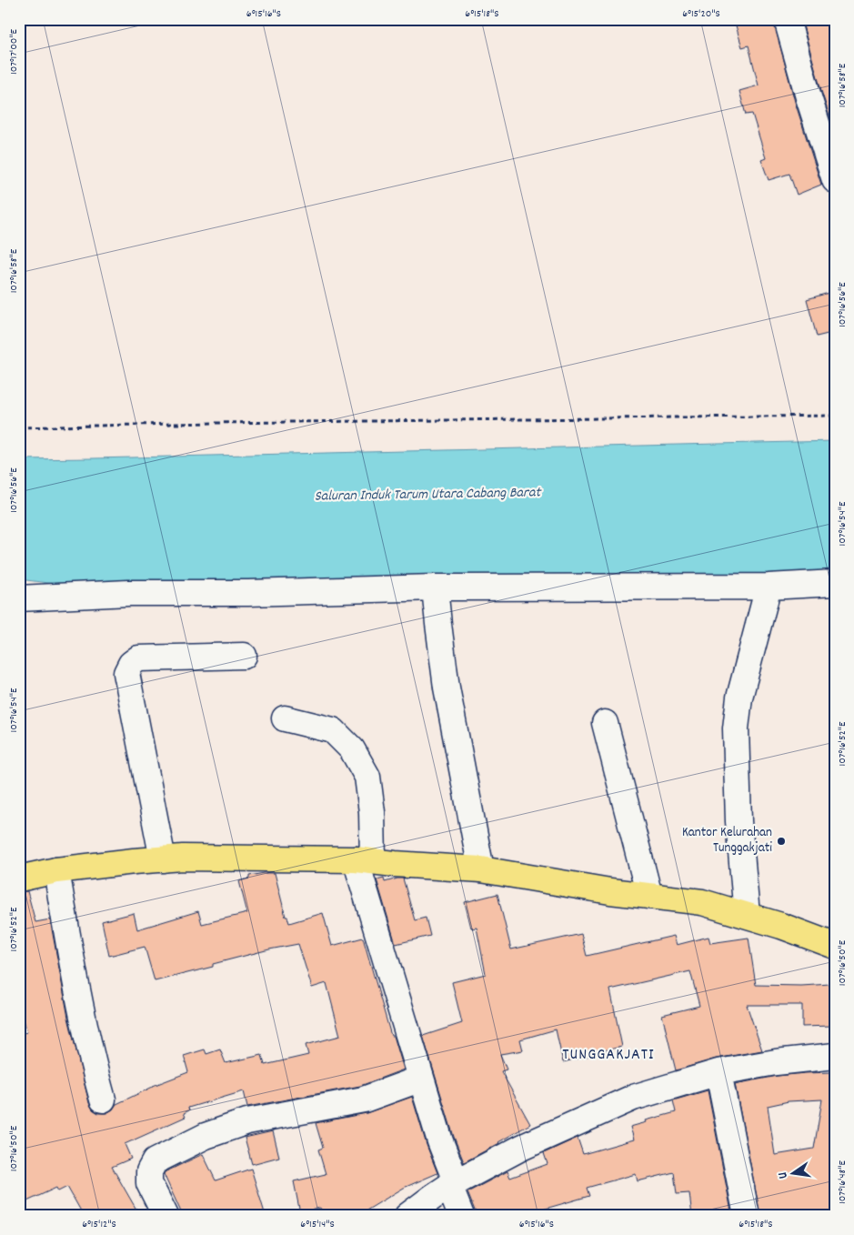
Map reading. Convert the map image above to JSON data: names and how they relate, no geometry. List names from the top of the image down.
{
  "districts": ["TUNGGAKJATI"],
  "water": ["Saluran Induk Tarum Utara Cabang Barat"],
  "places": ["Kantor Kelurahan Tunggakjati"],
  "north": "left",
  "coordinates": [
    "6°15'16\"S",
    "6°15'18\"S",
    "6°15'20\"S",
    "107°17'00\"E",
    "107°16'58\"E",
    "107°16'56\"E",
    "107°16'54\"E",
    "107°16'52\"E",
    "107°16'50\"E",
    "107°16'48\"E",
    "6°15'12\"S",
    "6°15'14\"S"
  ]
}
